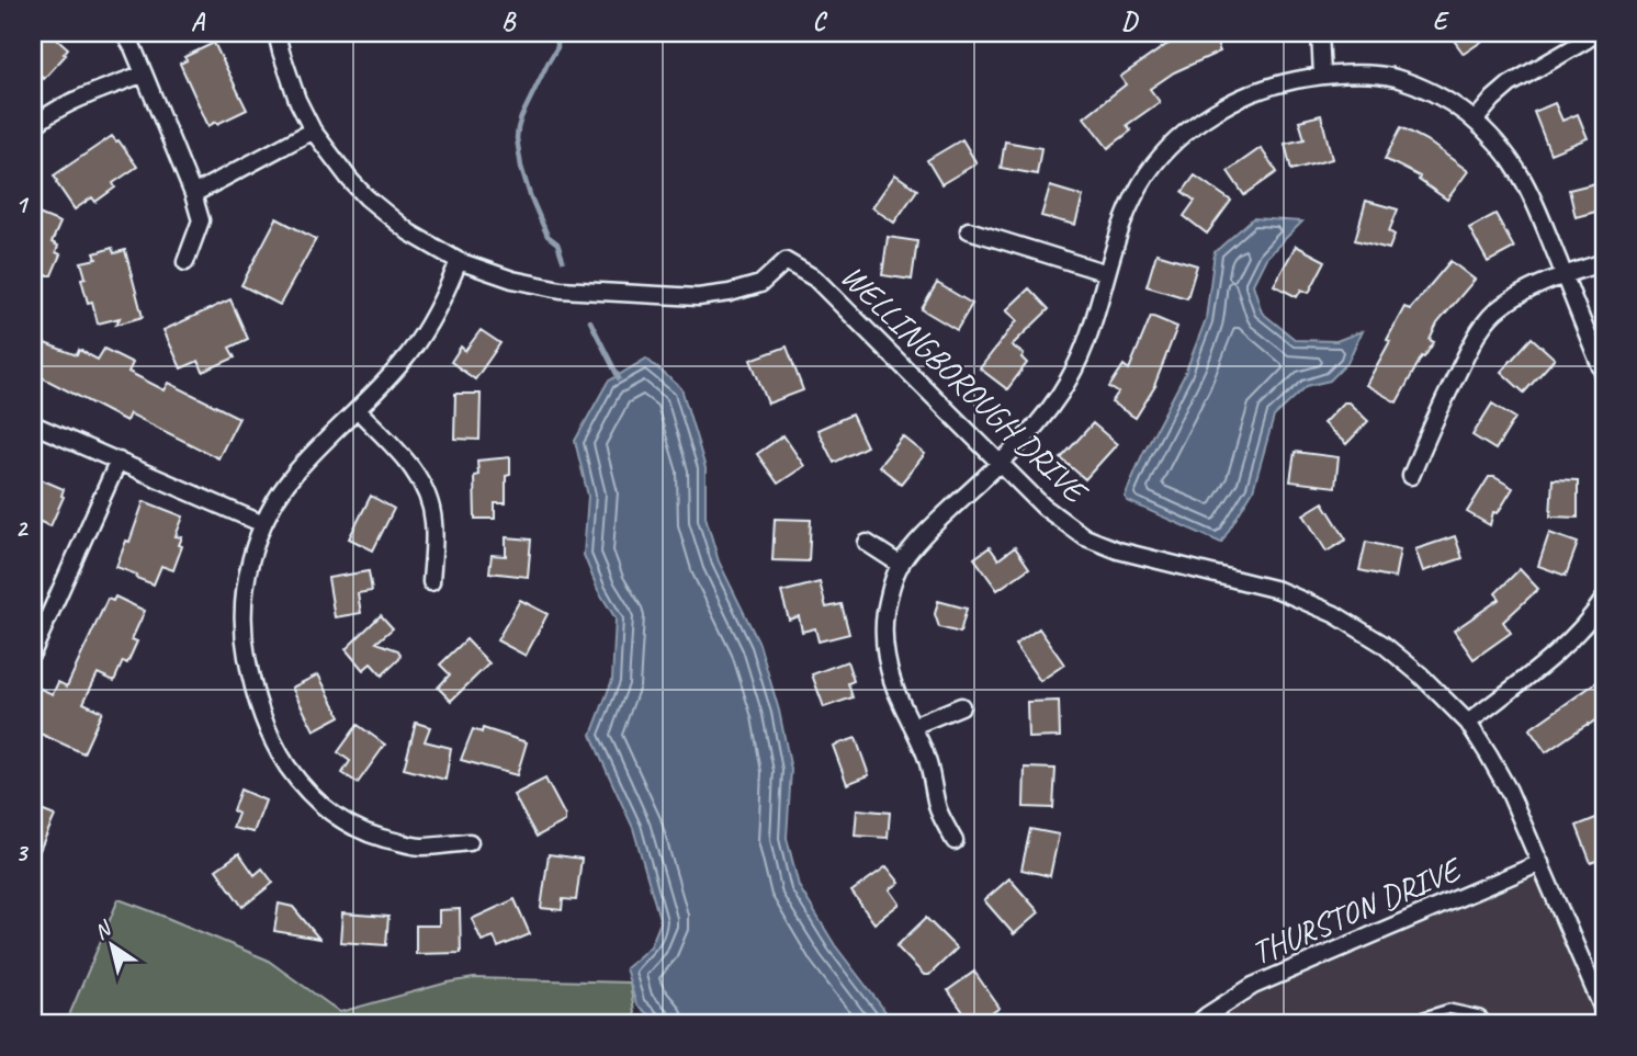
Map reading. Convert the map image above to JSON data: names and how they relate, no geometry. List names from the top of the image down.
{
  "streets": {
    "street": ["WELLINGBOROUGH DRIVE", "THURSTON DRIVE"]
  },
  "crossings": [
    ["WELLINGBOROUGH DRIVE", "THURSTON DRIVE"]
  ],
  "north": "top left",
  "grid": {
    "columns": [
      "A",
      "B",
      "C",
      "D",
      "E"
    ],
    "rows": ["1", "2", "3"]
  }
}
